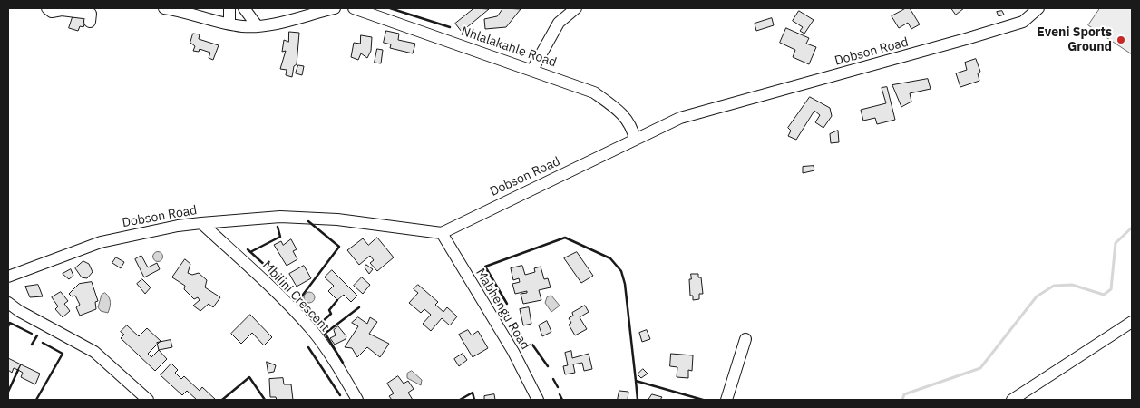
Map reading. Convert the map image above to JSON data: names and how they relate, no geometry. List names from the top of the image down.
{
  "streets": {
    "street": [
      "Nhlalakahle Road",
      "Dobson Road",
      "Mbilini Crescent",
      "Mabhengu Road"
    ]
  },
  "crossings": [
    ["Nhlalakahle Road", "Dobson Road"],
    ["Dobson Road", "Mbilini Crescent"],
    ["Dobson Road", "Mabhengu Road"]
  ],
  "places": ["Eveni Sports Ground"]
}
